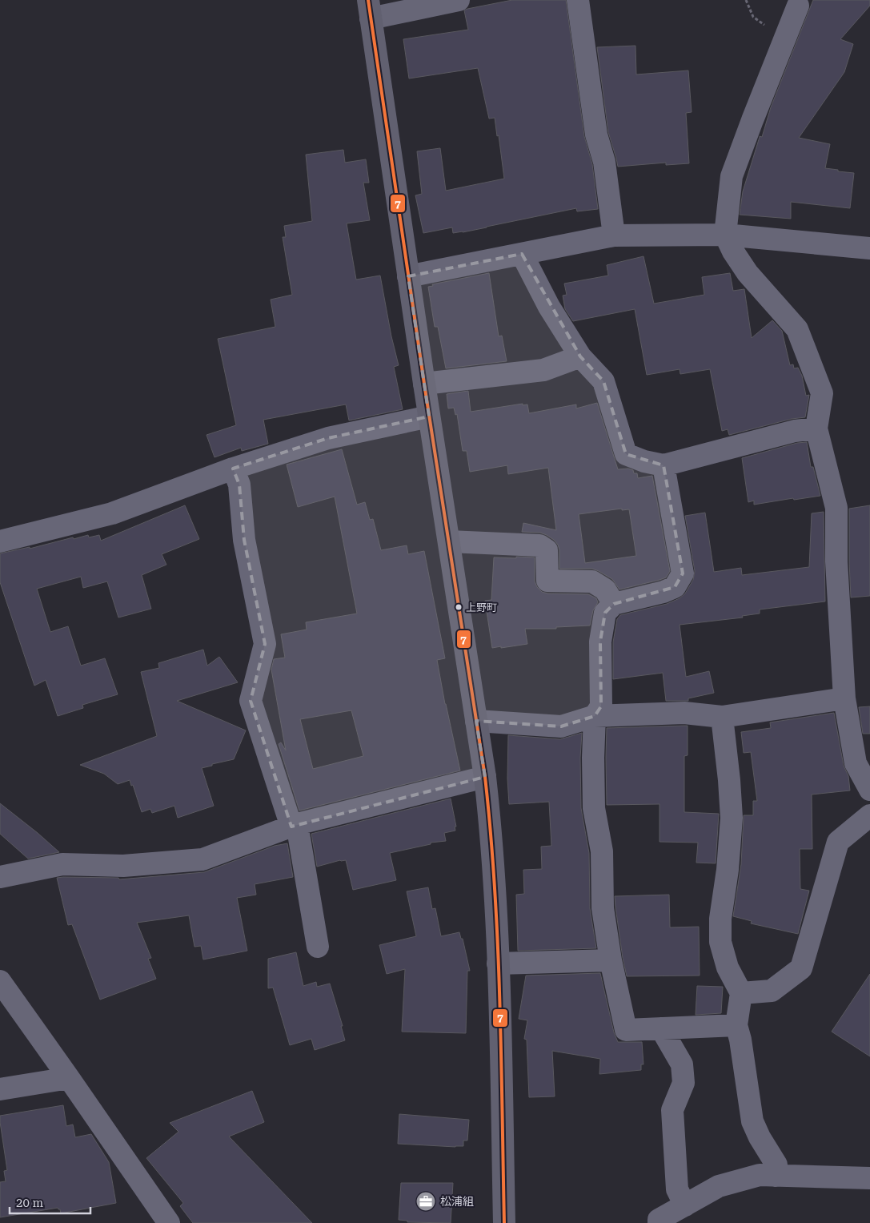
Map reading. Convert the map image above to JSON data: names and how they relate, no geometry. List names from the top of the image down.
{
  "places": {
    "other": ["上野町"],
    "office": ["松浦組"]
  },
  "lines": ["transit line 7"],
  "scale_bar": "20 m"
}
